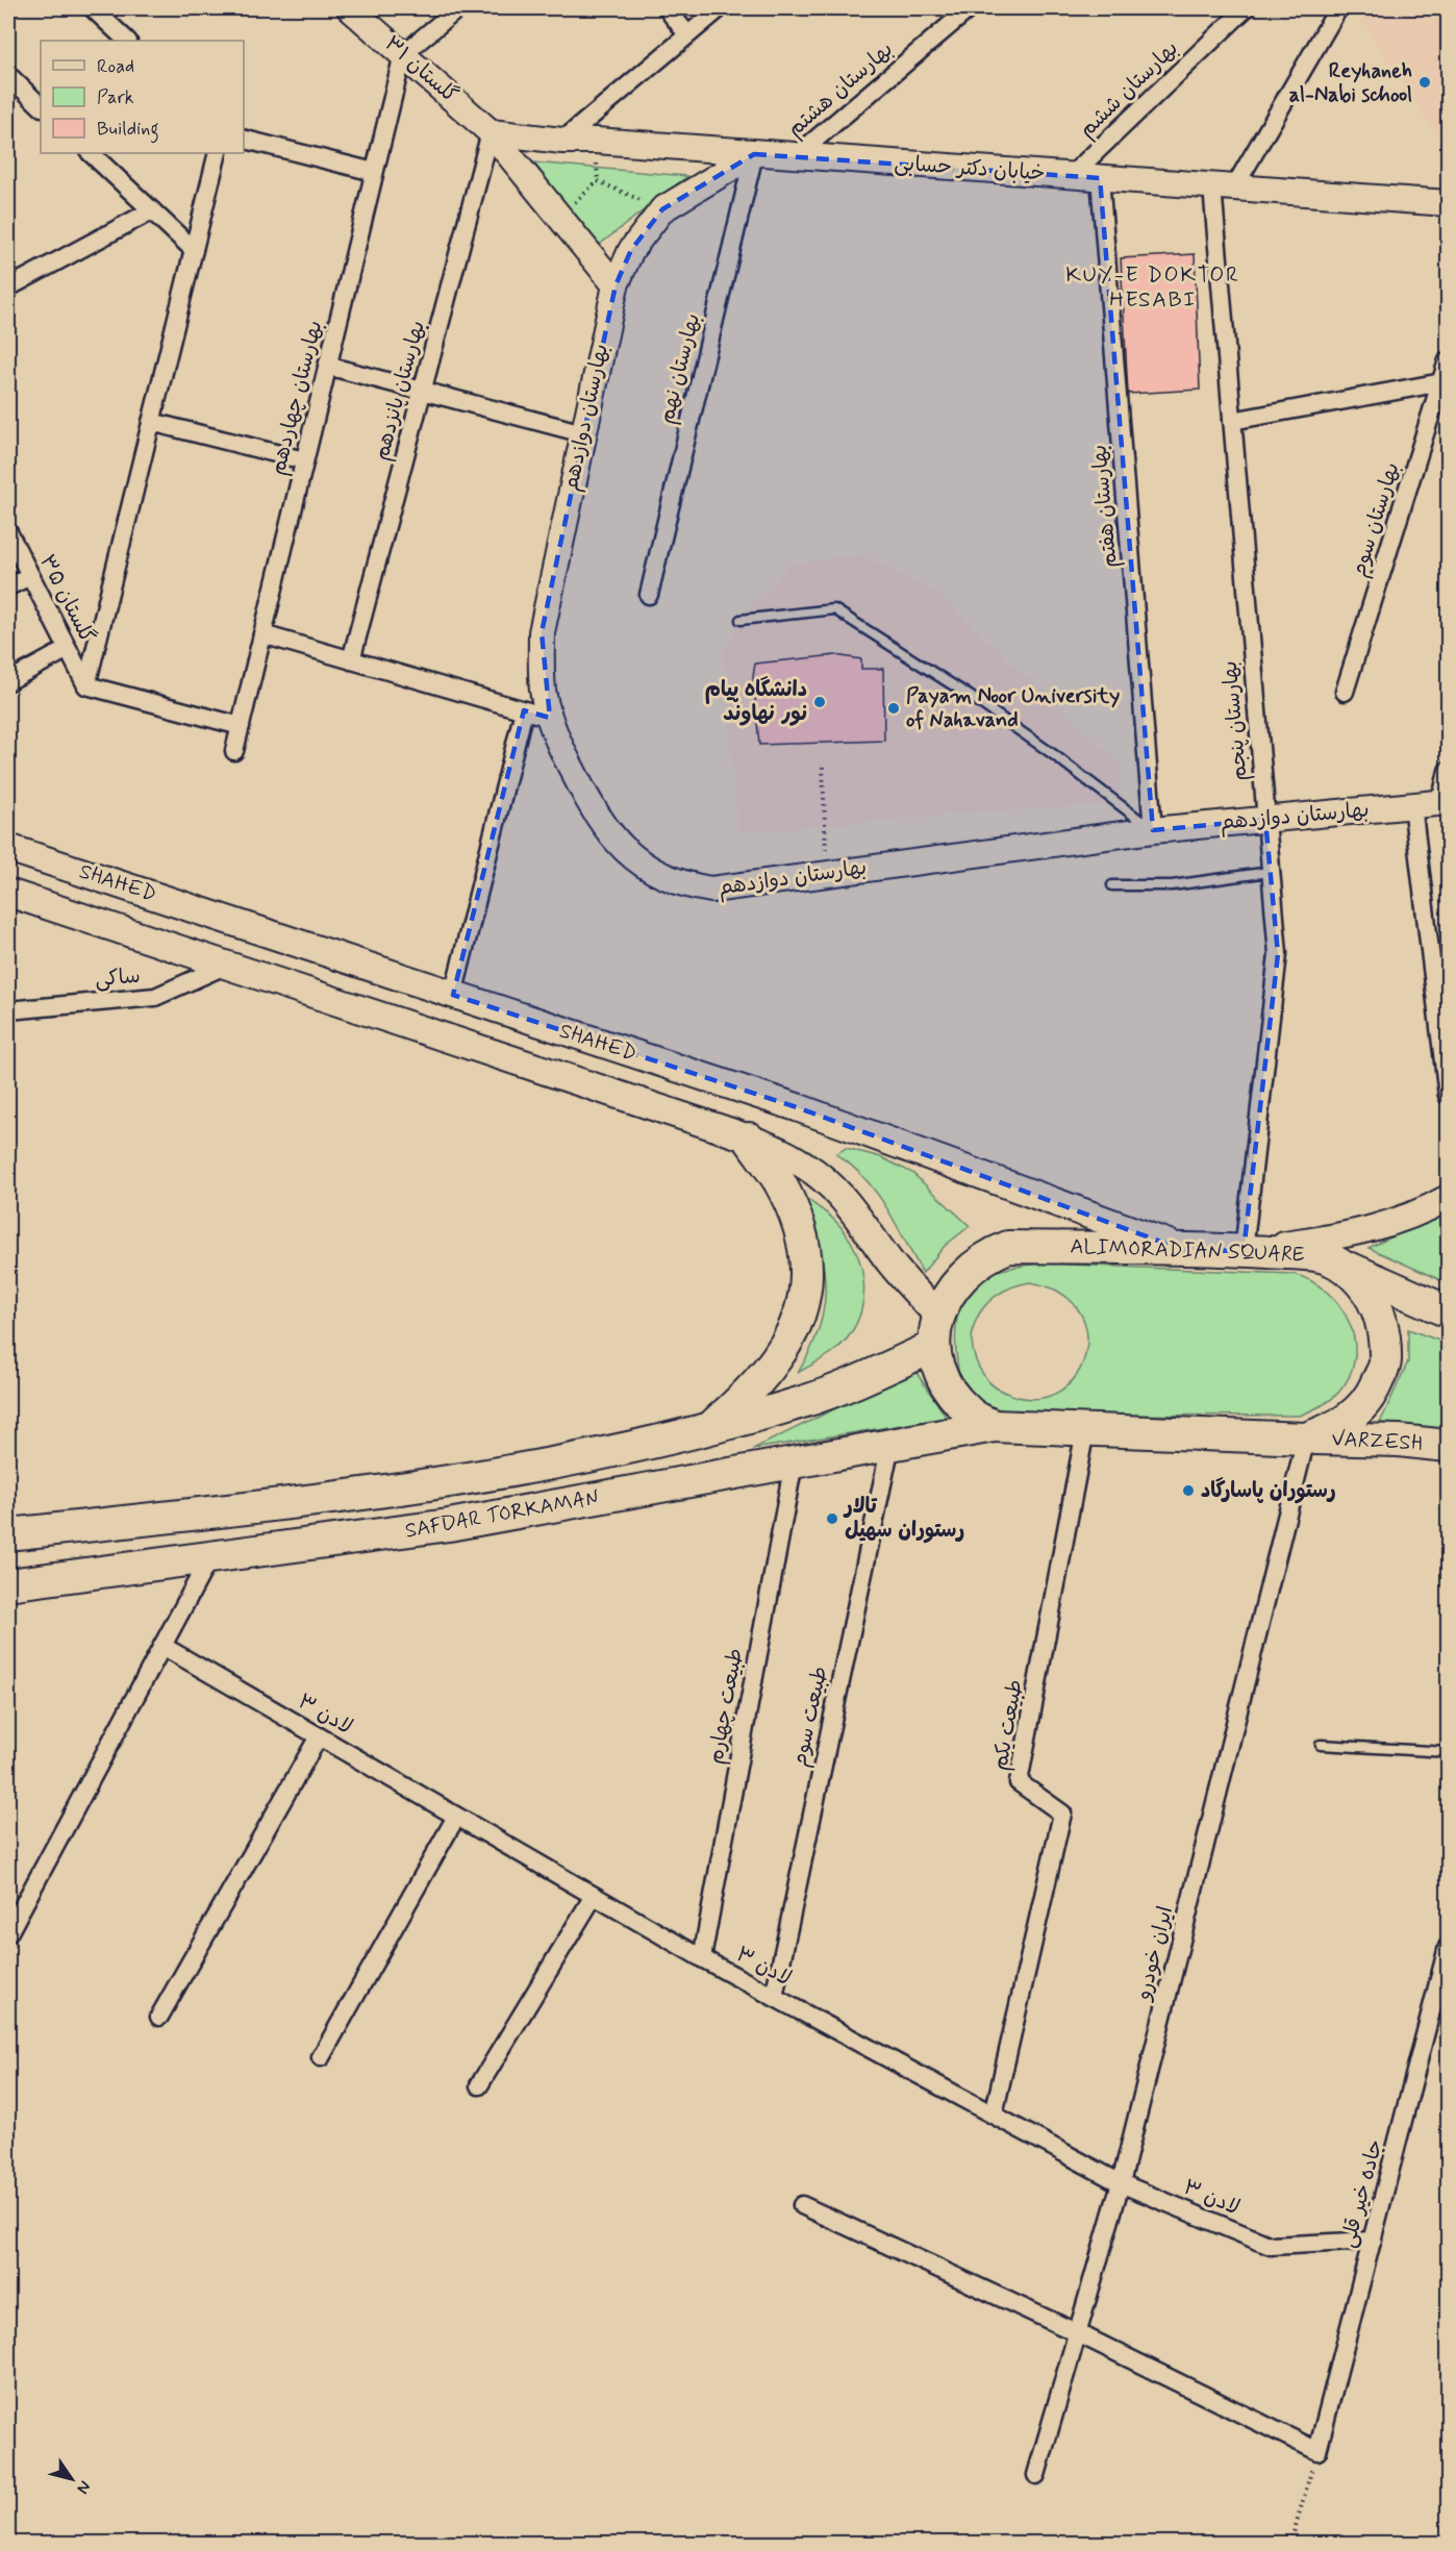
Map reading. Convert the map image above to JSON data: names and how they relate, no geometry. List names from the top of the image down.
{
  "streets": {
    "highway": ["ALIMORADIAN SQUARE", "VARZESH", "SAFDAR TORKAMAN"],
    "main road": ["SHAHED"],
    "street": [
      "گلستان ۳۱",
      "بهارستان هشتم",
      "بهارستان ششم",
      "خیابان دکتر حسابی",
      "بهارستان نهم",
      "بهارستان پانزدهم",
      "بهارستان چهاردهم",
      "بهارستان دوازدهم",
      "بهارستان هفتم",
      "بهارستان سوم",
      "گلستان ۳۵",
      "بهارستان پنجم",
      "ساکی",
      "طبیعت چهارم",
      "لادن ۳",
      "طبیعت سوم",
      "طبیعت یکم",
      "ایران خودرو",
      "جاده خیر قلی"
    ]
  },
  "crossings": [
    ["گلستان ۳۱", "خیابان دکتر حسابی"],
    ["گلستان ۳۱", "بهارستان پانزدهم"],
    ["گلستان ۳۱", "بهارستان چهاردهم"],
    ["گلستان ۳۱", "بهارستان دوازدهم"],
    ["بهارستان هشتم", "خیابان دکتر حسابی"],
    ["بهارستان ششم", "خیابان دکتر حسابی"],
    ["خیابان دکتر حسابی", "بهارستان نهم"],
    ["خیابان دکتر حسابی", "بهارستان پانزدهم"],
    ["خیابان دکتر حسابی", "بهارستان هفتم"],
    ["خیابان دکتر حسابی", "بهارستان پنجم"],
    ["بهارستان دوازدهم", "بهارستان هفتم"],
    ["بهارستان دوازدهم", "بهارستان پنجم"],
    ["بهارستان پنجم", "ALIMORADIAN SQUARE"],
    ["SHAHED", "ALIMORADIAN SQUARE"],
    ["ALIMORADIAN SQUARE", "VARZESH"],
    ["ALIMORADIAN SQUARE", "SAFDAR TORKAMAN"],
    ["ALIMORADIAN SQUARE", "طبیعت یکم"],
    ["ALIMORADIAN SQUARE", "ایران خودرو"],
    ["VARZESH", "ایران خودرو"],
    ["SAFDAR TORKAMAN", "طبیعت چهارم"],
    ["SAFDAR TORKAMAN", "طبیعت سوم"],
    ["طبیعت چهارم", "لادن ۳"],
    ["لادن ۳", "طبیعت سوم"],
    ["لادن ۳", "طبیعت یکم"],
    ["لادن ۳", "ایران خودرو"],
    ["لادن ۳", "جاده خیر قلی"]
  ],
  "districts": ["KUY-E DOKTOR HESABI"],
  "places": [
    "Reyhaneh al-Nabi school",
    "دانشگاه پیام نور نهاوند",
    "Payam Noor University of Nahavand",
    "رستوران پاسارگاد",
    "تالار رستوران سهیل"
  ],
  "legend": ["Road", "Park", "Building"],
  "north": "bottom right"
}
